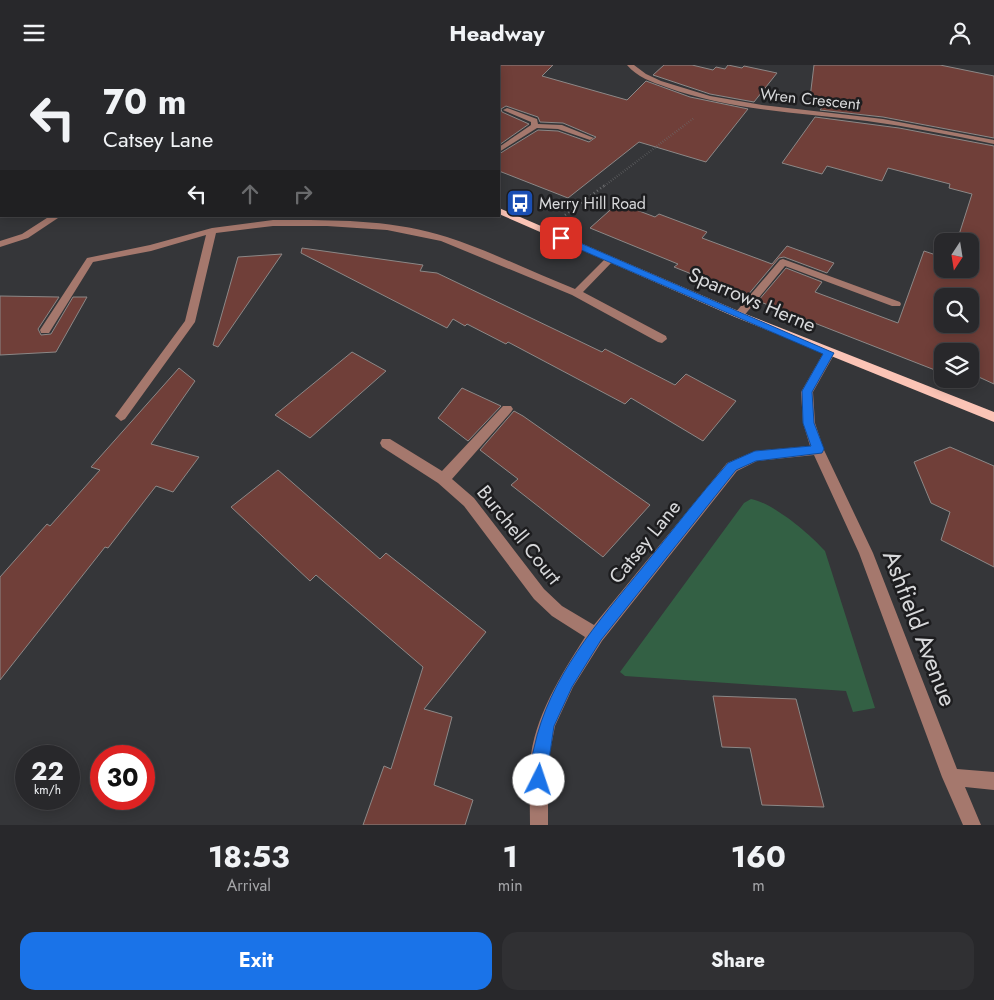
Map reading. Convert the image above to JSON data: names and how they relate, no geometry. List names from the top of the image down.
{
  "streets": {
    "main road": ["Sparrows Herne"],
    "street": [
      "Wren Crescent",
      "Burchell Court",
      "Catsey Lane",
      "Ashfield Avenue"
    ]
  },
  "crossings": [
    ["Burchell Court", "Catsey Lane"],
    ["Catsey Lane", "Ashfield Avenue"]
  ],
  "places": {
    "bus stop": ["Merry Hill Road"]
  },
  "north": "bottom",
  "page": {
    "header": "Headway",
    "turn": ["70 m", "Catsey Lane"],
    "speed": "22 km/h",
    "limit": "30",
    "eta": [
      "18:53",
      "Arrival",
      "1",
      "min",
      "160",
      "m"
    ],
    "buttons": ["Exit", "Share"]
  }
}
